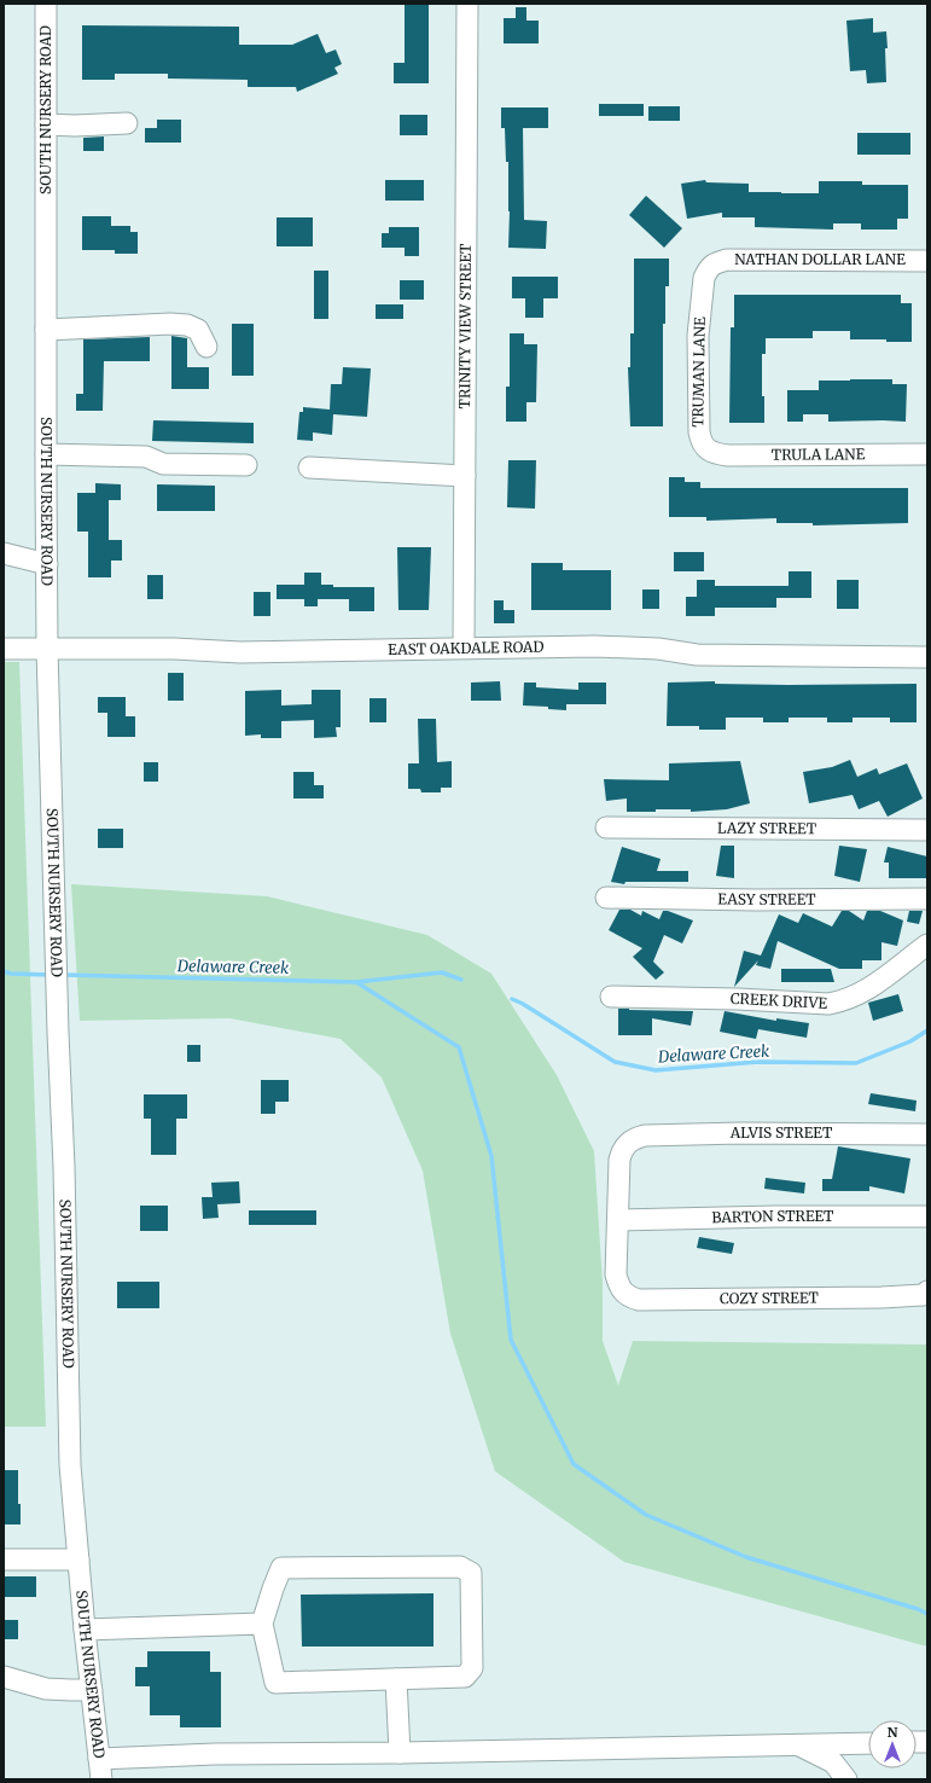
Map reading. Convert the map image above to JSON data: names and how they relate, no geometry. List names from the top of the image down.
{
  "streets": {
    "street": [
      "SOUTH NURSERY ROAD",
      "NATHAN DOLLAR LANE",
      "TRINITY VIEW STREET",
      "TRUMAN LANE",
      "TRULA LANE",
      "EAST OAKDALE ROAD",
      "LAZY STREET",
      "EASY STREET",
      "CREEK DRIVE",
      "ALVIS STREET",
      "BARTON STREET",
      "COZY STREET"
    ]
  },
  "crossings": [
    ["SOUTH NURSERY ROAD", "EAST OAKDALE ROAD"],
    ["NATHAN DOLLAR LANE", "TRUMAN LANE"],
    ["TRINITY VIEW STREET", "EAST OAKDALE ROAD"],
    ["TRUMAN LANE", "TRULA LANE"],
    ["ALVIS STREET", "BARTON STREET"],
    ["ALVIS STREET", "COZY STREET"],
    ["BARTON STREET", "COZY STREET"]
  ],
  "water": ["Delaware Creek"],
  "north": "top"
}
